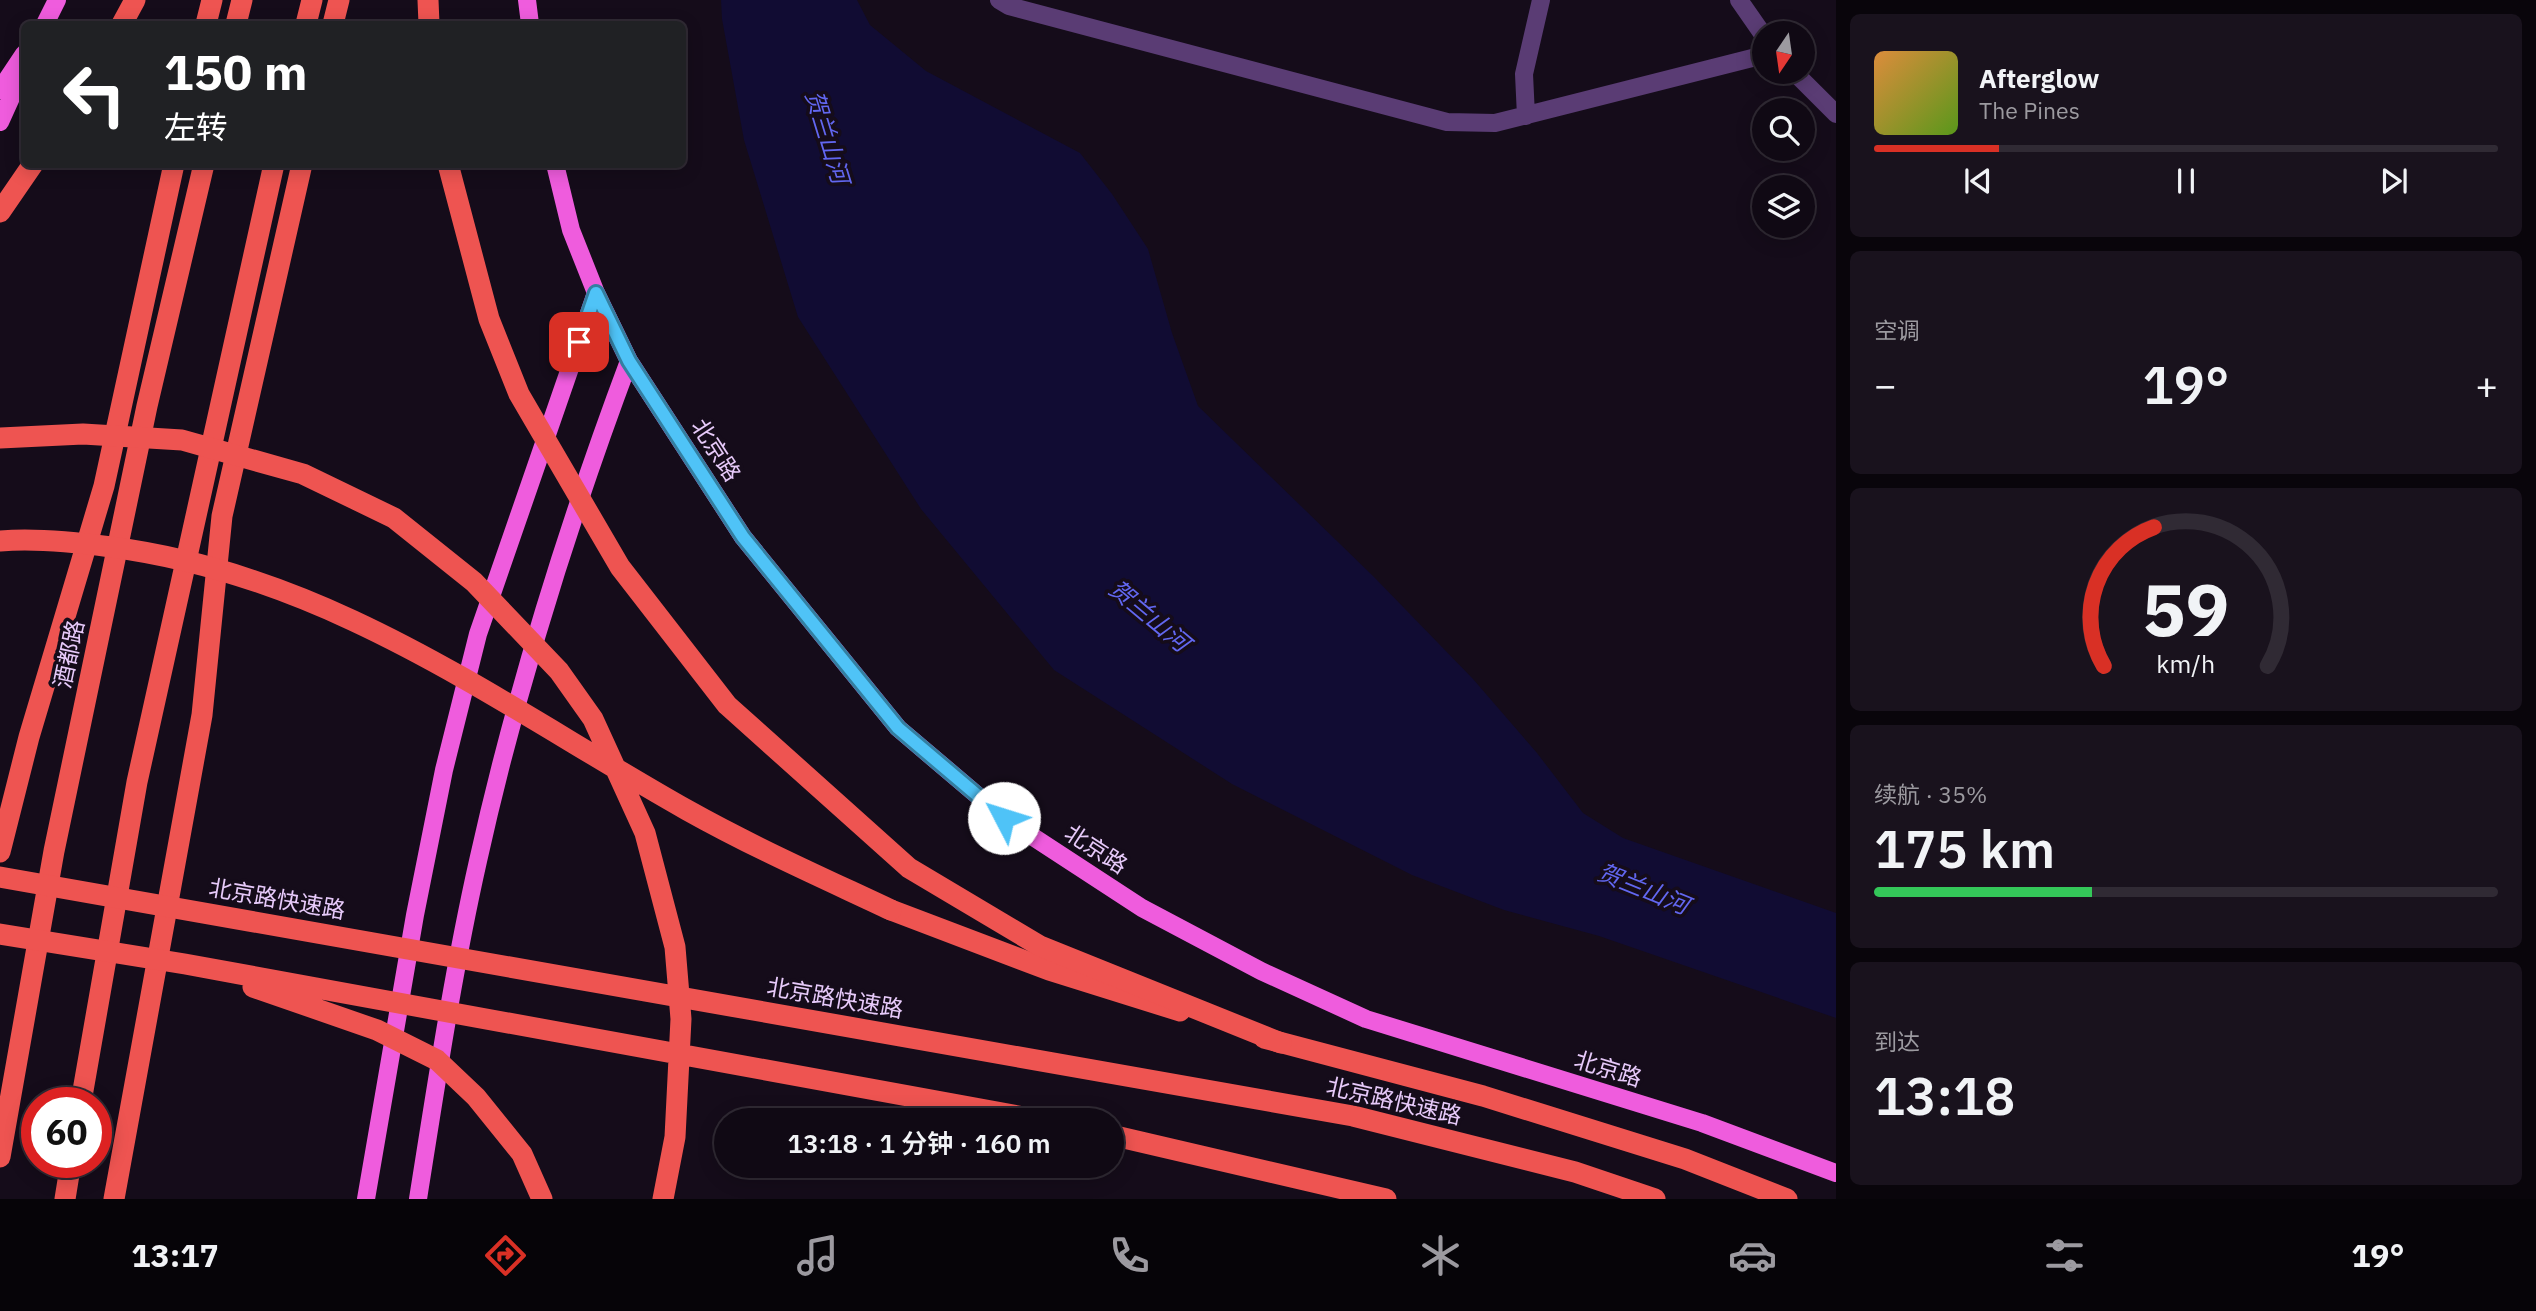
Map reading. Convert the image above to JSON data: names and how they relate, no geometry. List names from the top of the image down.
{
  "streets": {
    "highway": ["酒都路", "北京路快速路"],
    "main road": ["北京路"]
  },
  "water": ["贺兰山河"],
  "north": "bottom",
  "page": {
    "turn": ["150 m", "左转"],
    "song": ["Afterglow", "The Pines"],
    "tile": [
      "空调",
      ["续航 · 35%", "175 km"],
      ["到达", "13:18"]
    ],
    "heat": ["−", "19°", "+"],
    "limit": "60",
    "trip": "13:18 · 1 分钟 · 160 m",
    "tabs": ["13:17", "19°"],
    "gauge": ["59", "km/h"]
  }
}
